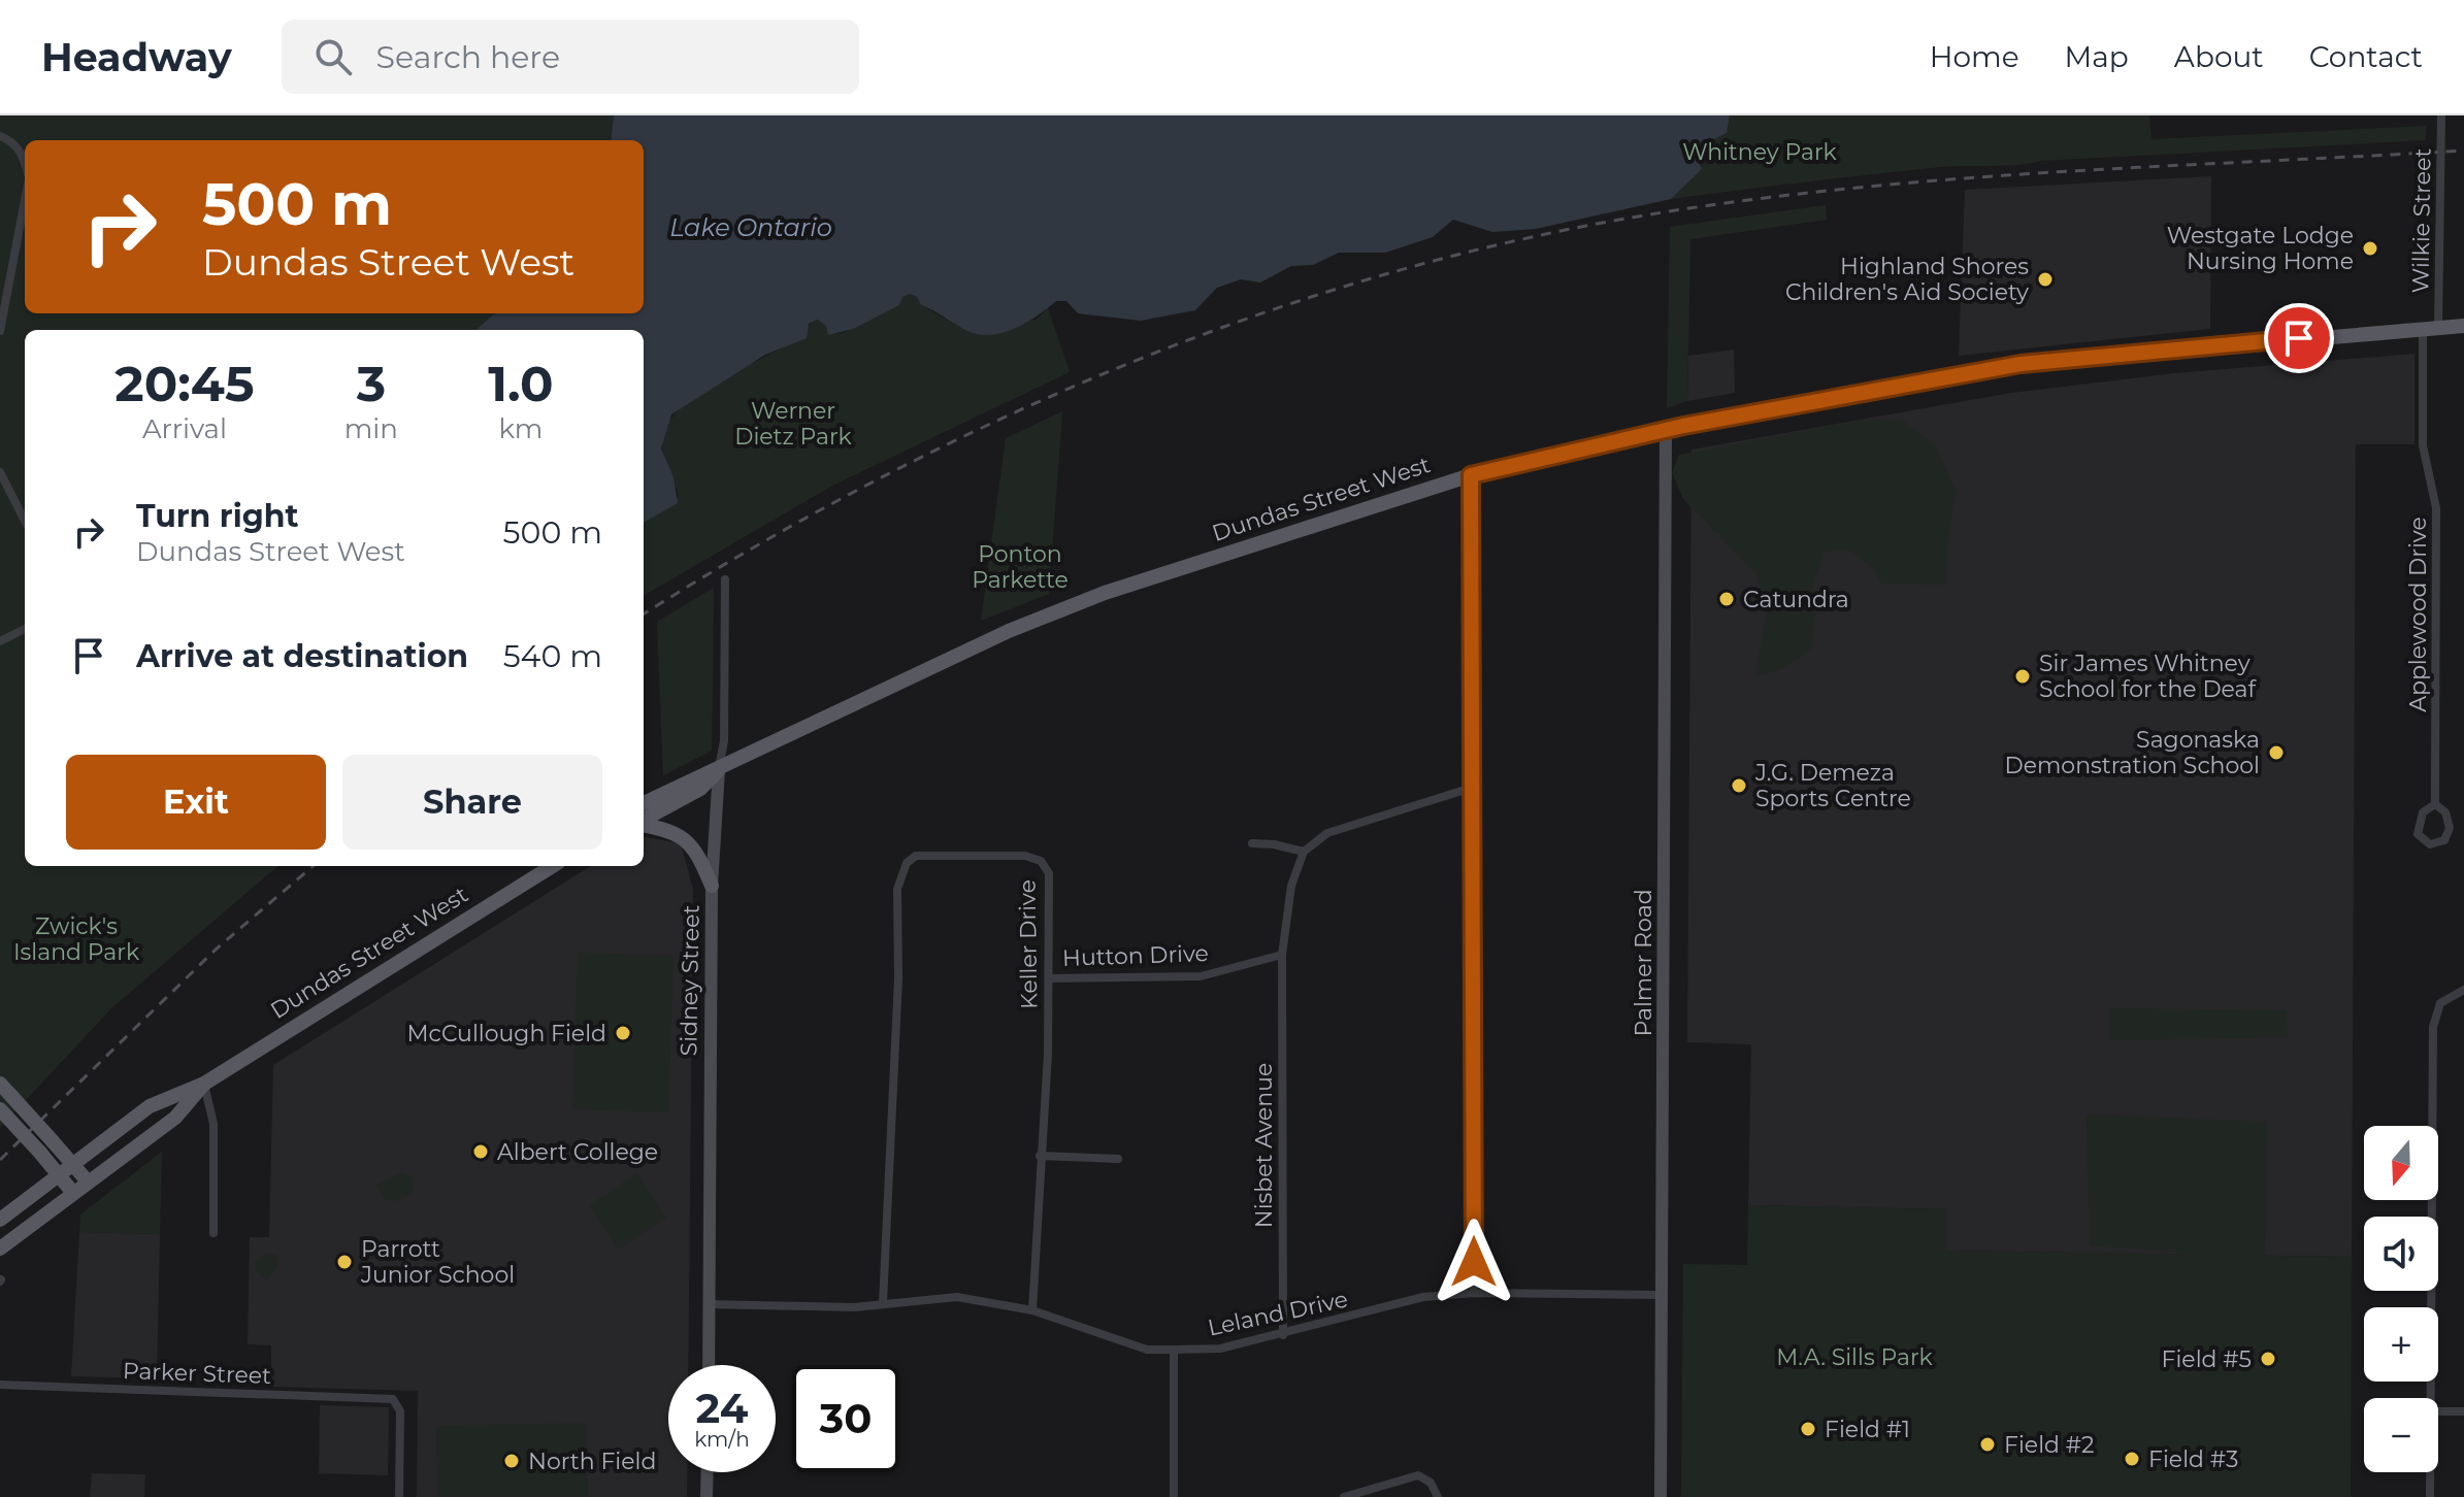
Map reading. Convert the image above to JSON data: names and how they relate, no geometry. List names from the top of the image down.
{
  "streets": {
    "main road": ["Dundas Street West"],
    "street": [
      "Wilkie Street",
      "Applewood Drive",
      "Keller Drive",
      "Hutton Drive",
      "Palmer Road",
      "Sidney Street",
      "Nisbet Avenue",
      "Leland Drive",
      "Parker Street"
    ]
  },
  "crossings": [
    ["Wilkie Street", "Dundas Street West"],
    ["Wilkie Street", "Applewood Drive"],
    ["Dundas Street West", "Applewood Drive"],
    ["Dundas Street West", "Palmer Road"],
    ["Dundas Street West", "Sidney Street"],
    ["Keller Drive", "Hutton Drive"],
    ["Keller Drive", "Leland Drive"],
    ["Hutton Drive", "Nisbet Avenue"],
    ["Palmer Road", "Leland Drive"],
    ["Sidney Street", "Leland Drive"],
    ["Nisbet Avenue", "Leland Drive"]
  ],
  "water": ["Lake Ontario"],
  "parks": [
    "Whitney Park",
    "Werner Dietz Park",
    "Ponton Parkette",
    "Zwick's Island Park",
    "M.A. Sills Park"
  ],
  "places": [
    "Westgate Lodge Nursing Home",
    "Highland Shores Children's Aid Society",
    "Catundra",
    "Sir James Whitney School for the Deaf",
    "Sagonaska Demonstration School",
    "J.G. Demeza Sports Centre",
    "McCullough Field",
    "Albert College",
    "Parrott Junior School",
    "Field #5",
    "Field #1",
    "Field #2",
    "Field #3",
    "North Field"
  ],
  "north": "bottom",
  "page": {
    "header": "Headway",
    "search": "Search here",
    "nav": [
      "Home",
      "Map",
      "About",
      "Contact"
    ],
    "turn": ["500 m", "Dundas Street West"],
    "eta": [
      "20:45",
      "Arrival",
      "3",
      "min",
      "1.0",
      "km"
    ],
    "list": [
      {
        "name": "Turn right",
        "note": "Dundas Street West",
        "value": "500 m"
      },
      {
        "name": "Arrive at destination",
        "value": "540 m"
      }
    ],
    "buttons": ["Exit", "Share"],
    "map_buttons": ["+", "−"],
    "speed": "24 km/h",
    "limit": "30"
  }
}
